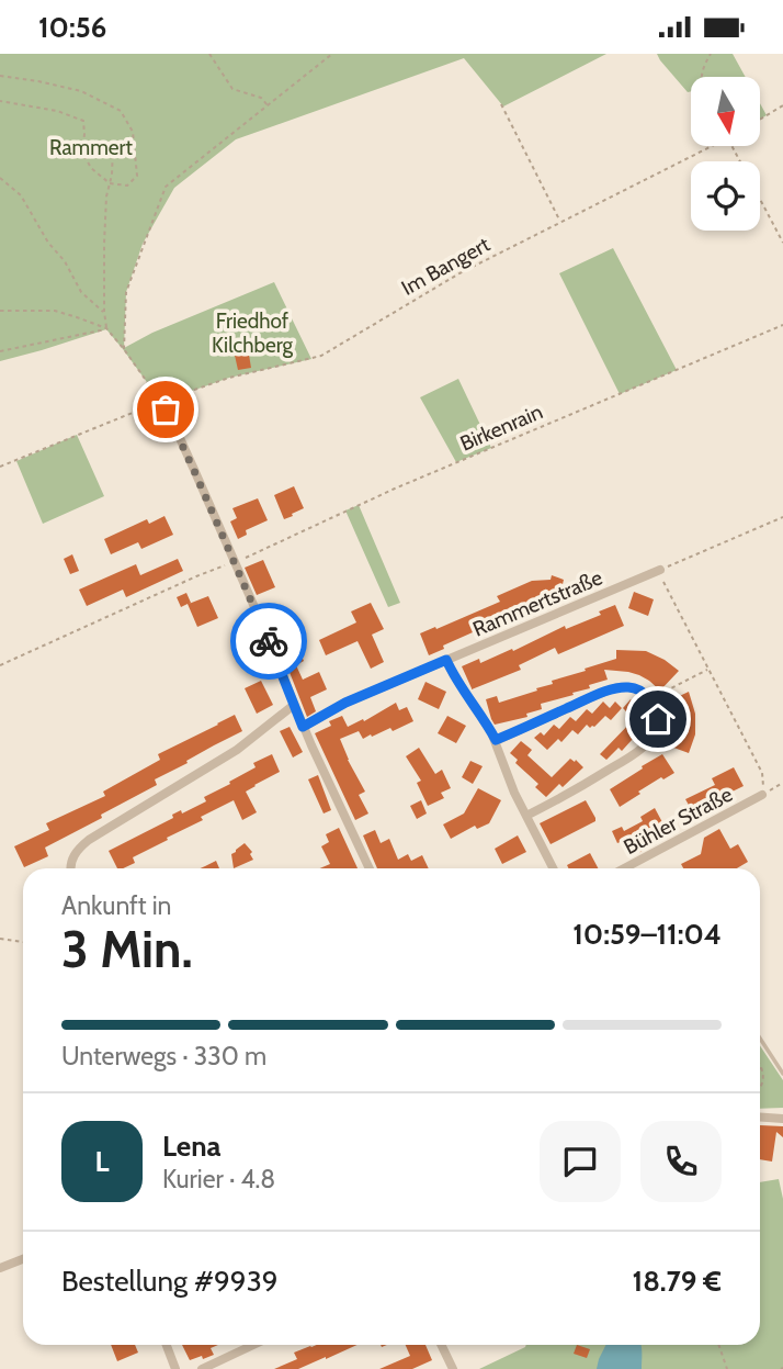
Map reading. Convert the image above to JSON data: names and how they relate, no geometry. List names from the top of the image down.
{
  "streets": {
    "street": ["Rammertstraße", "Bühler Straße"],
    "path": ["Im Bangert", "Birkenrain"]
  },
  "parks": ["Rammert", "Friedhof Kilchberg"],
  "north": "bottom",
  "page": {
    "status": "10:56",
    "heading": ["3 Min.", "Ankunft in", "10:59–11:04"],
    "panel": [
      "Lena",
      "Kurier · 4.8",
      "Bestellung #9939",
      "18.79 €"
    ],
    "bar": "Unterwegs · 330 m",
    "round": "L"
  }
}
